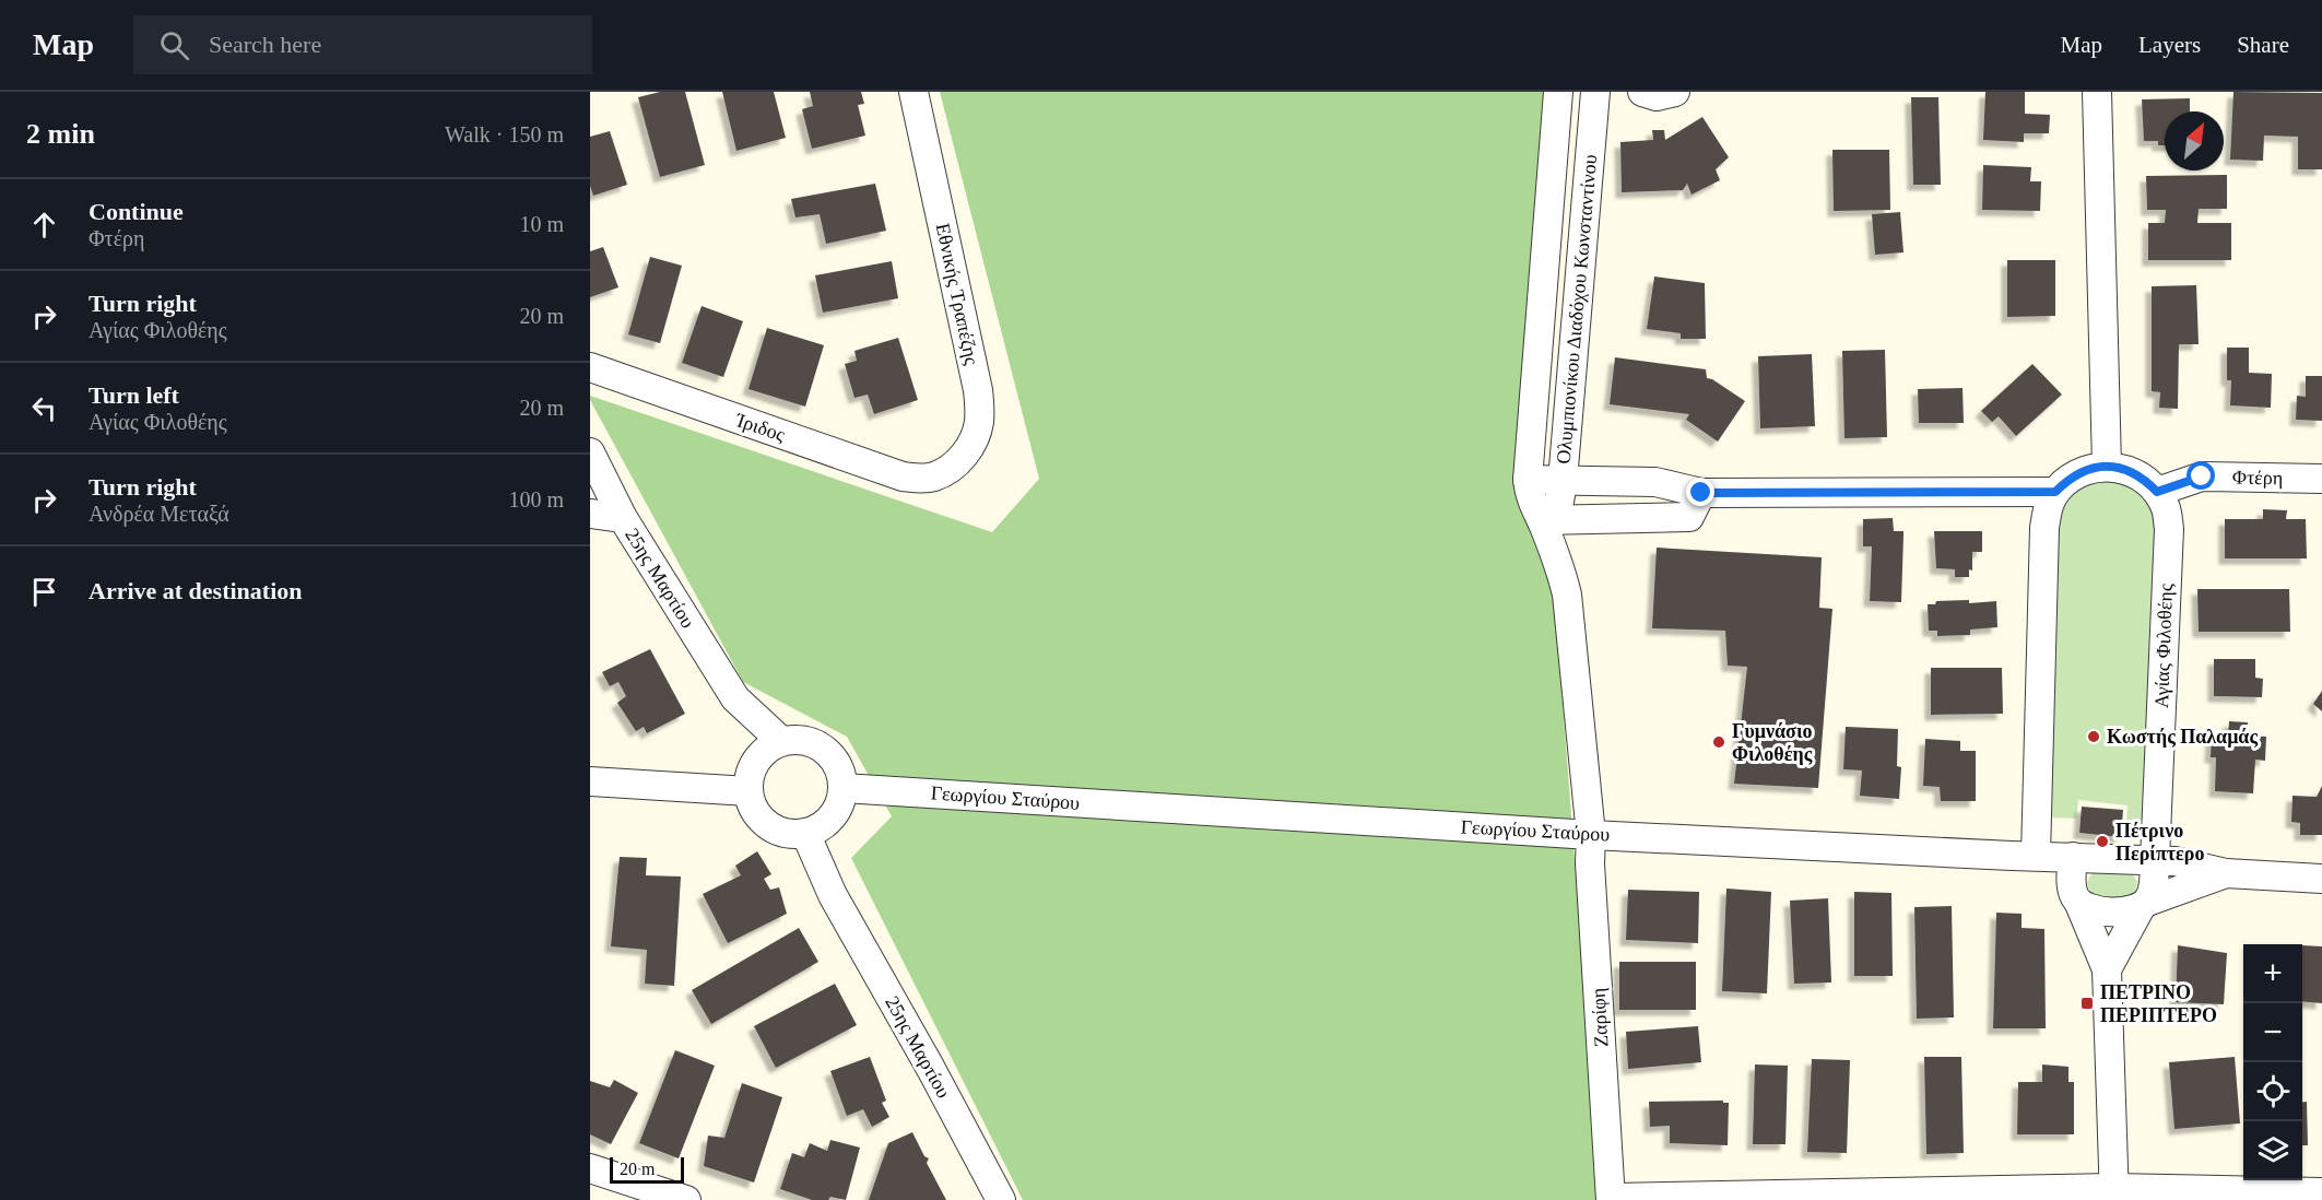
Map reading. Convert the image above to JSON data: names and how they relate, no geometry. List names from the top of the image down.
{
  "streets": {
    "street": [
      "Εθνικής Τραπέζης",
      "Ολυμπιονίκου Διαδόχου Κωνσταντίνου",
      "Ίριδος",
      "Φτέρη",
      "25ης Μαρτίου",
      "Αγίας Φιλοθέης",
      "Γεωργίου Σταύρου",
      "Ζαρίφη"
    ]
  },
  "crossings": [
    ["Εθνικής Τραπέζης", "Ίριδος"],
    ["Ολυμπιονίκου Διαδόχου Κωνσταντίνου", "Γεωργίου Σταύρου"],
    ["Ολυμπιονίκου Διαδόχου Κωνσταντίνου", "Ζαρίφη"],
    ["Φτέρη", "Αγίας Φιλοθέης"],
    ["25ης Μαρτίου", "Γεωργίου Σταύρου"],
    ["Αγίας Φιλοθέης", "Γεωργίου Σταύρου"],
    ["Γεωργίου Σταύρου", "Ζαρίφη"]
  ],
  "places": {
    "other": ["Κωστής Παλαμάς", "Γυμνάσιο Φιλοθέης", "Πέτρινο Περίπτερο"],
    "transit": ["ΠΕΤΡΙΝΟ ΠΕΡΙΠΤΕΡΟ"]
  },
  "scale_bar": "20 m",
  "north": "top right",
  "page": {
    "header": "Map",
    "search": "Search here",
    "nav": ["Map", "Layers", "Share"],
    "heading": ["2 min", "Walk · 150 m"],
    "list": [
      ["Continue", "Φτέρη", "10 m"],
      ["Turn right", "Αγίας Φιλοθέης", "20 m"],
      ["Turn left", "Αγίας Φιλοθέης", "20 m"],
      ["Turn right", "Ανδρέα Μεταξά", "100 m"],
      "Arrive at destination"
    ],
    "map_buttons": ["+", "−"],
    "scale": "20 m"
  }
}
